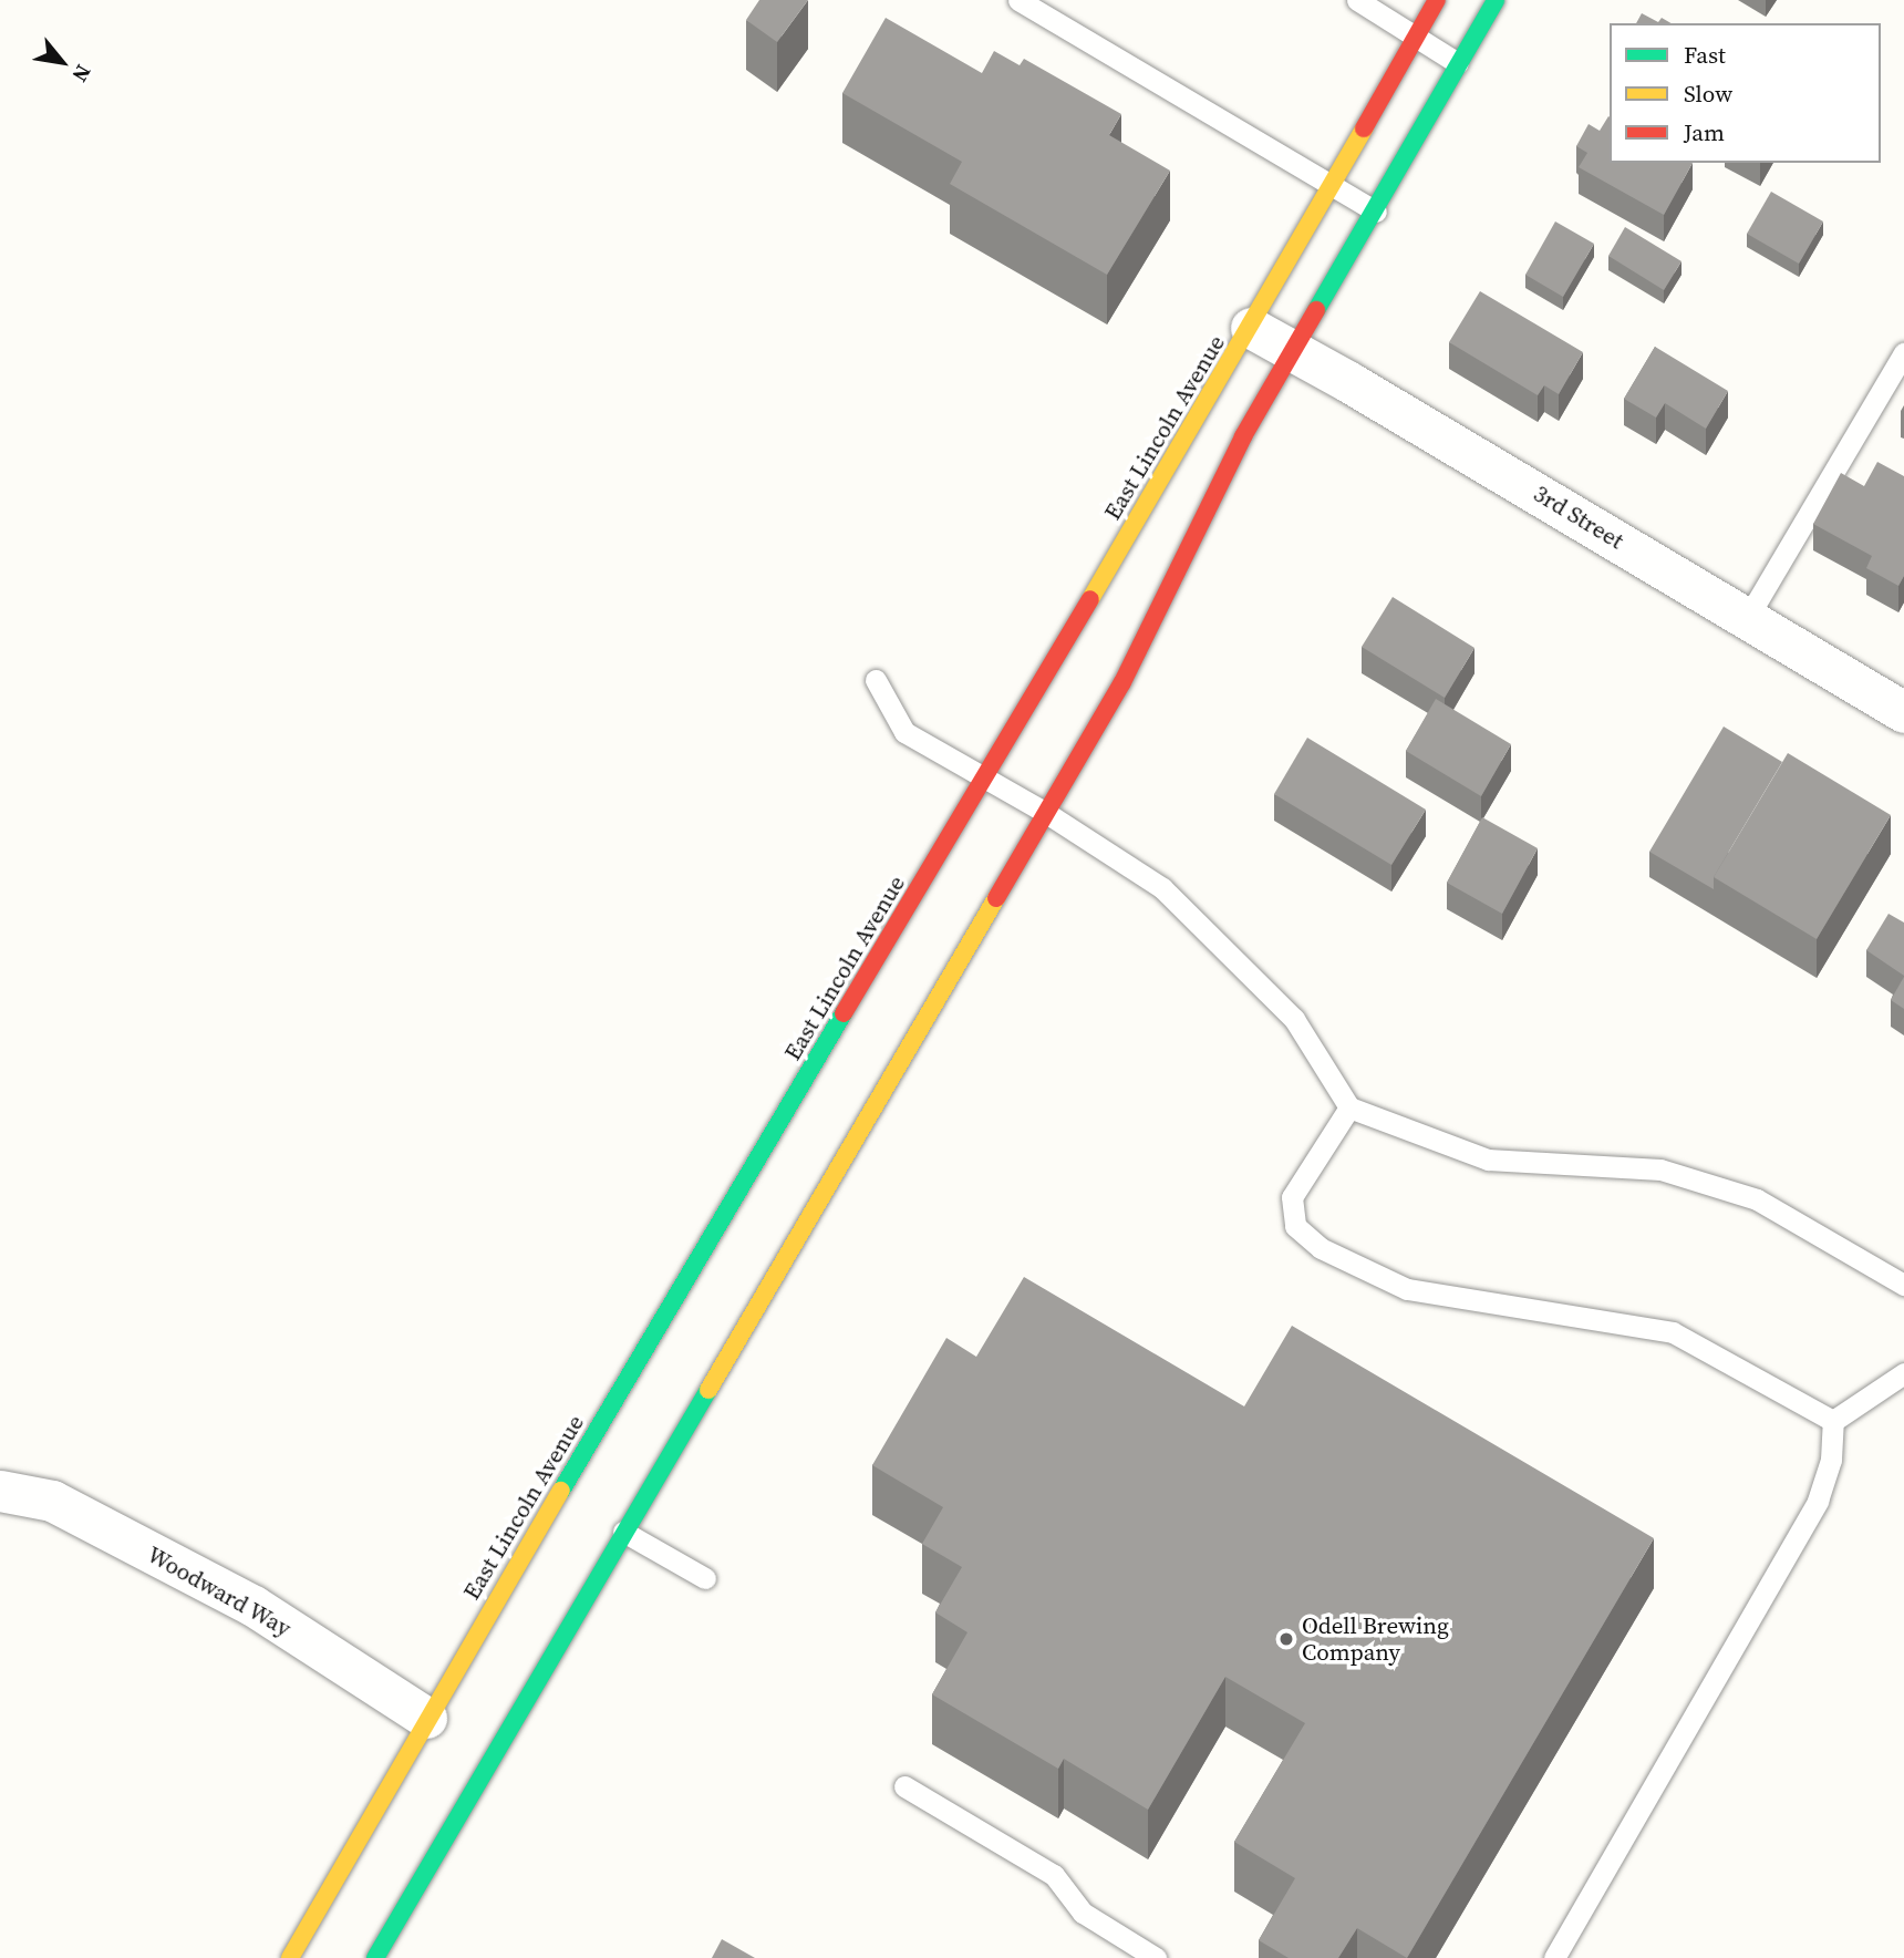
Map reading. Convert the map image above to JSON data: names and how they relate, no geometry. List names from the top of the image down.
{
  "streets": {
    "street": ["East Lincoln Avenue", "3rd Street", "Woodward Way"]
  },
  "crossings": [
    ["East Lincoln Avenue", "3rd Street"],
    ["East Lincoln Avenue", "Woodward Way"]
  ],
  "places": ["Odell Brewing Company"],
  "legend": ["Fast", "Slow", "Jam"],
  "north": "bottom right"
}
